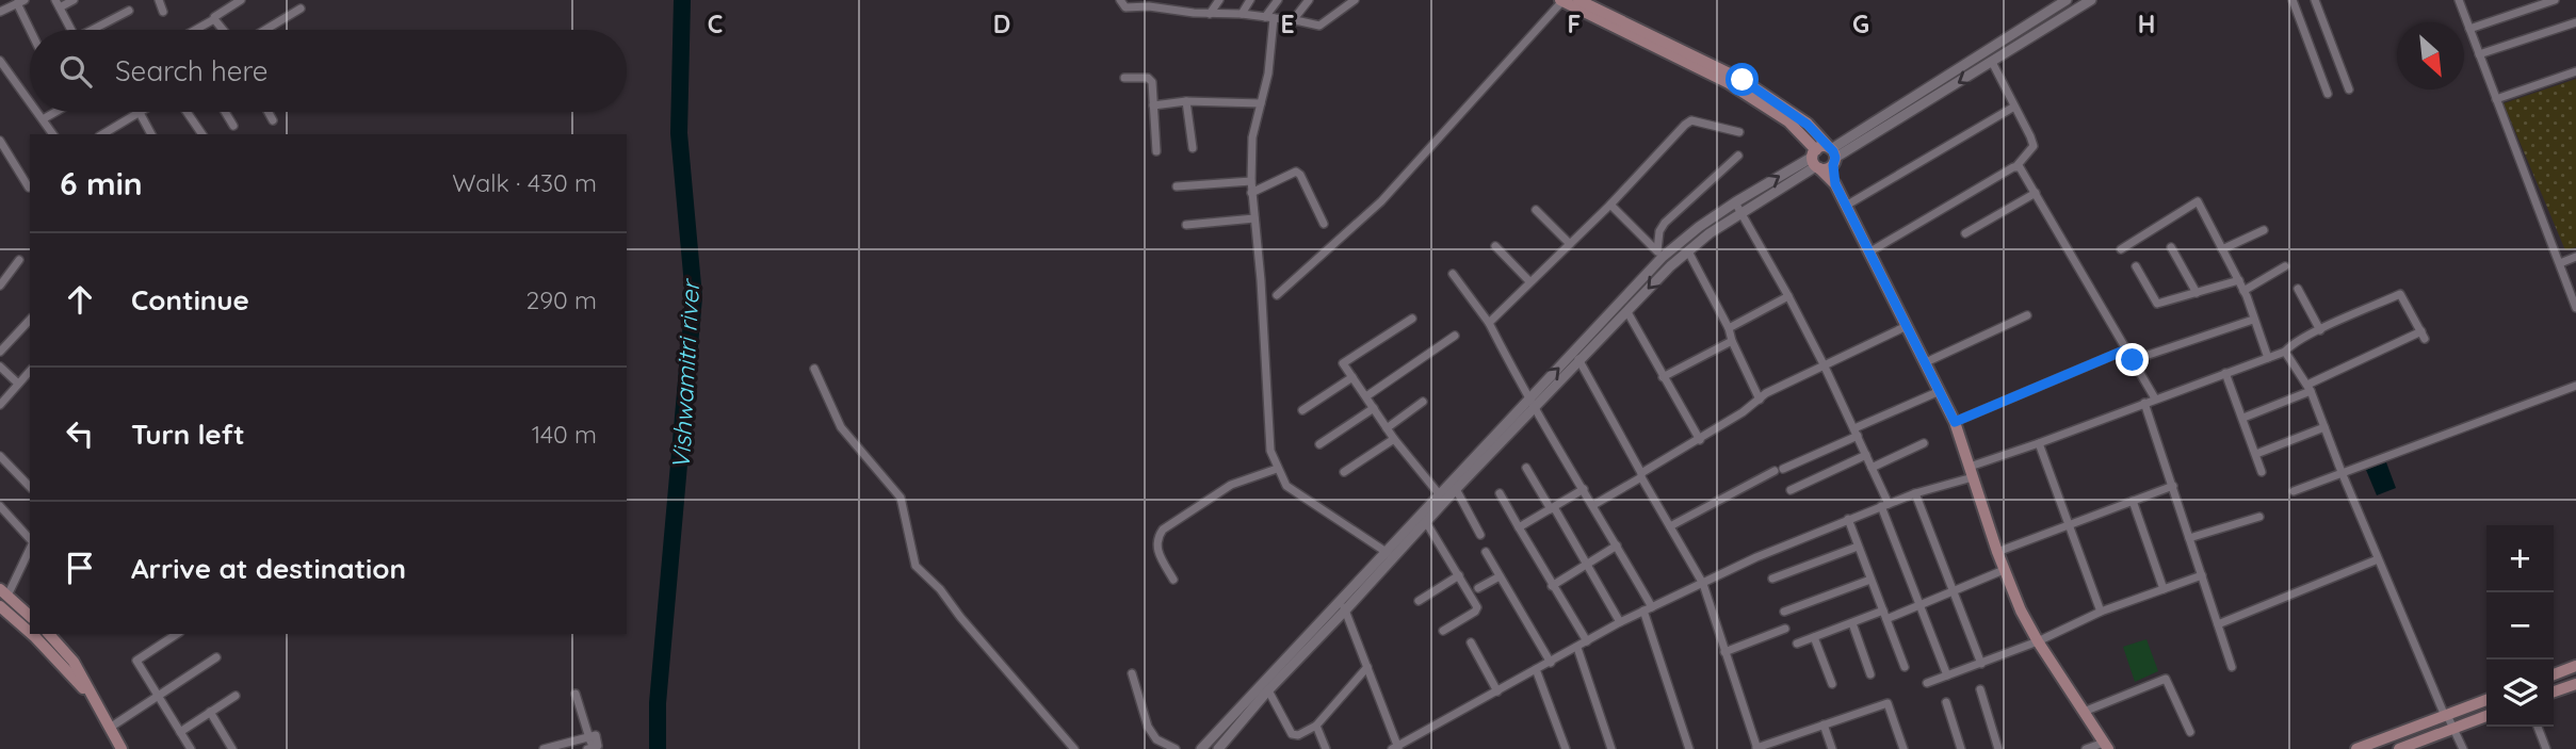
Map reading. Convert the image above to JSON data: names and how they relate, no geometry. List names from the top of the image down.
{
  "water": ["Vishwamitri river"],
  "north": "bottom right",
  "page": {
    "search": "Search here",
    "heading": ["6 min", "Walk · 430 m"],
    "list": [
      ["Continue", "290 m"],
      ["Turn left", "140 m"],
      "Arrive at destination"
    ],
    "map_buttons": ["+", "−"]
  },
  "grid": {
    "columns": [
      "C",
      "D",
      "E",
      "F",
      "G",
      "H"
    ]
  }
}
